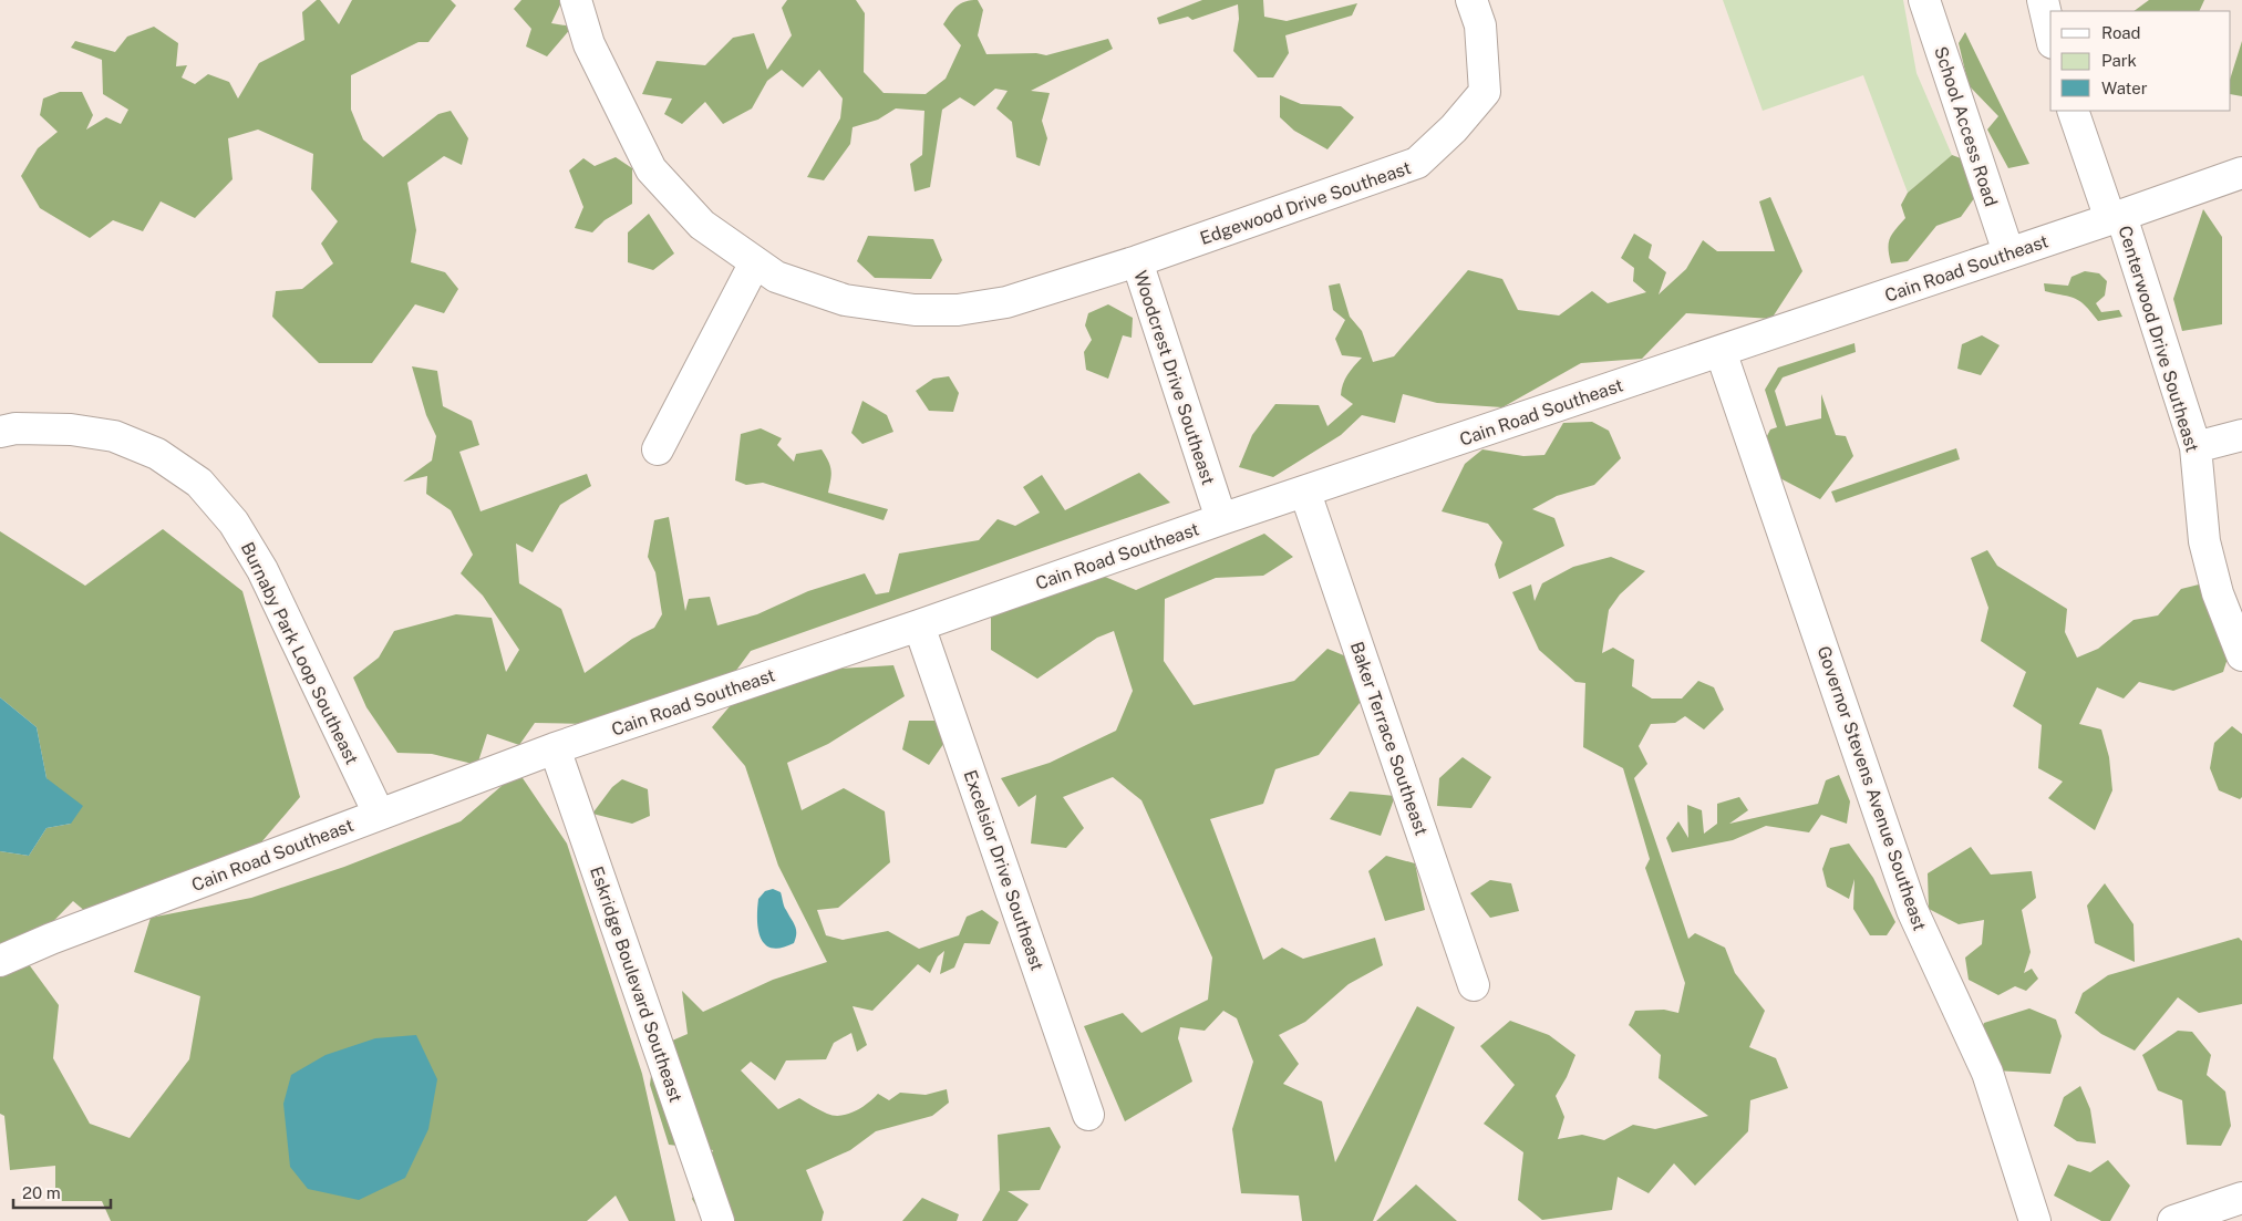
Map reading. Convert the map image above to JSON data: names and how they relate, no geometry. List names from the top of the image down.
{
  "streets": {
    "street": [
      "School Access Road",
      "Edgewood Drive Southeast",
      "Cain Road Southeast",
      "Centerwood Drive Southeast",
      "Woodcrest Drive Southeast",
      "Burnaby Park Loop Southeast",
      "Baker Terrace Southeast",
      "Governor Stevens Avenue Southeast",
      "Excelsior Drive Southeast",
      "Eskridge Boulevard Southeast"
    ]
  },
  "crossings": [
    ["School Access Road", "Cain Road Southeast"],
    ["Edgewood Drive Southeast", "Woodcrest Drive Southeast"],
    ["Cain Road Southeast", "Centerwood Drive Southeast"],
    ["Cain Road Southeast", "Woodcrest Drive Southeast"],
    ["Cain Road Southeast", "Burnaby Park Loop Southeast"],
    ["Cain Road Southeast", "Baker Terrace Southeast"],
    ["Cain Road Southeast", "Governor Stevens Avenue Southeast"],
    ["Cain Road Southeast", "Excelsior Drive Southeast"],
    ["Cain Road Southeast", "Eskridge Boulevard Southeast"]
  ],
  "legend": ["Road", "Park", "Water"],
  "scale_bar": "20 m"
}
